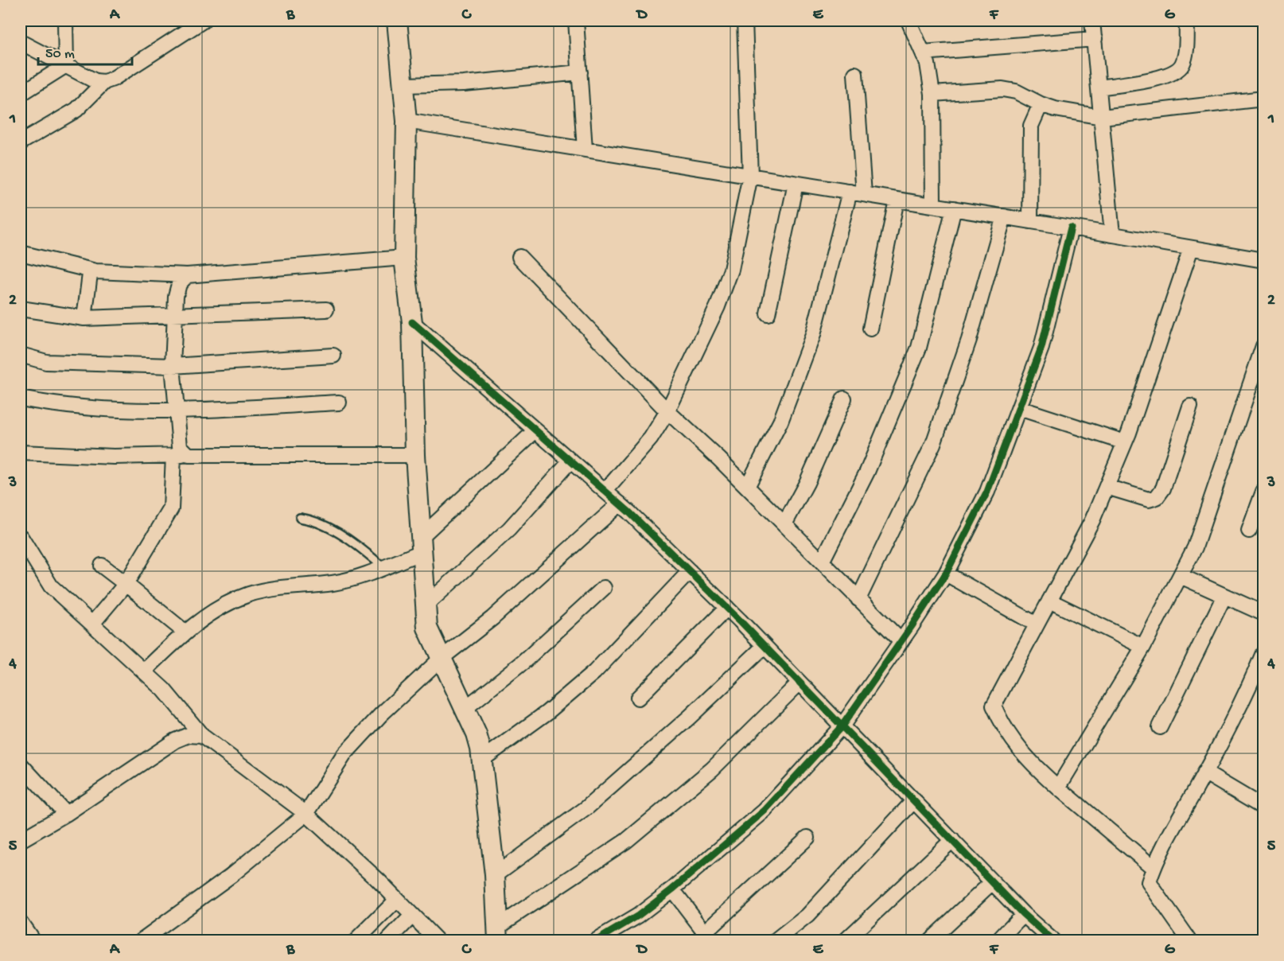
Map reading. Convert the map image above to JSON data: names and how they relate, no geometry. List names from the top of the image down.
{
  "scale_bar": "50 m",
  "grid": {
    "columns": [
      "A",
      "B",
      "C",
      "D",
      "E",
      "F",
      "G"
    ],
    "rows": [
      "1",
      "2",
      "3",
      "4",
      "5"
    ]
  }
}
